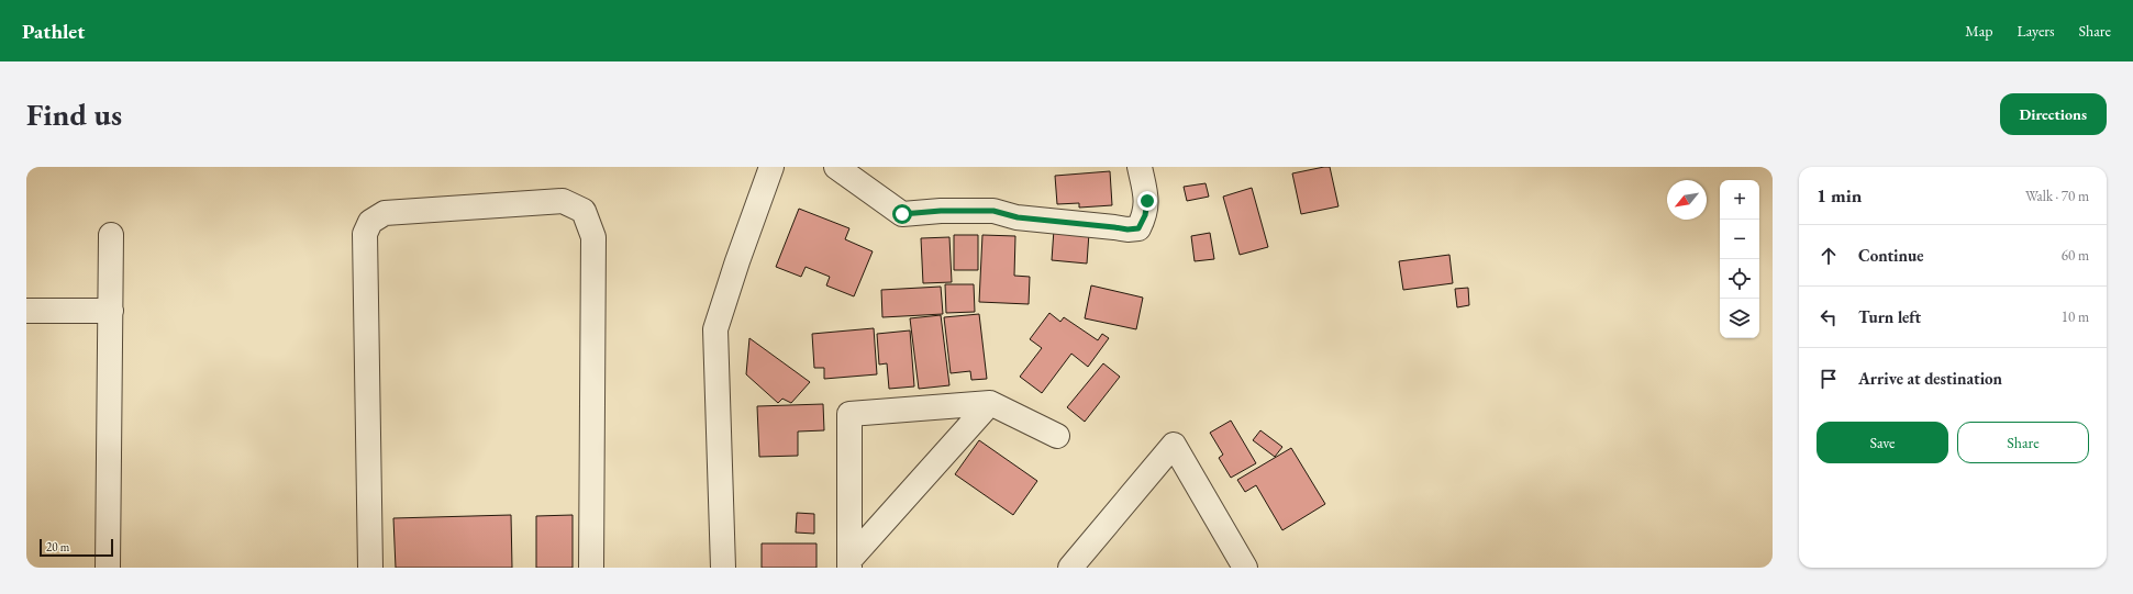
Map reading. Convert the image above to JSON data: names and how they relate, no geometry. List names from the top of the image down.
{
  "scale_bar": "20 m",
  "north": "bottom left",
  "page": {
    "header": "Pathlet",
    "nav": ["Map", "Layers", "Share"],
    "buttons": [
      "Directions",
      ["Save", "Share"]
    ],
    "title": "Find us",
    "heading": ["1 min", "Walk · 70 m"],
    "map_buttons": ["+", "−"],
    "list": [
      ["Continue", "60 m"],
      ["Turn left", "10 m"],
      "Arrive at destination"
    ],
    "scale": "20 m"
  }
}
